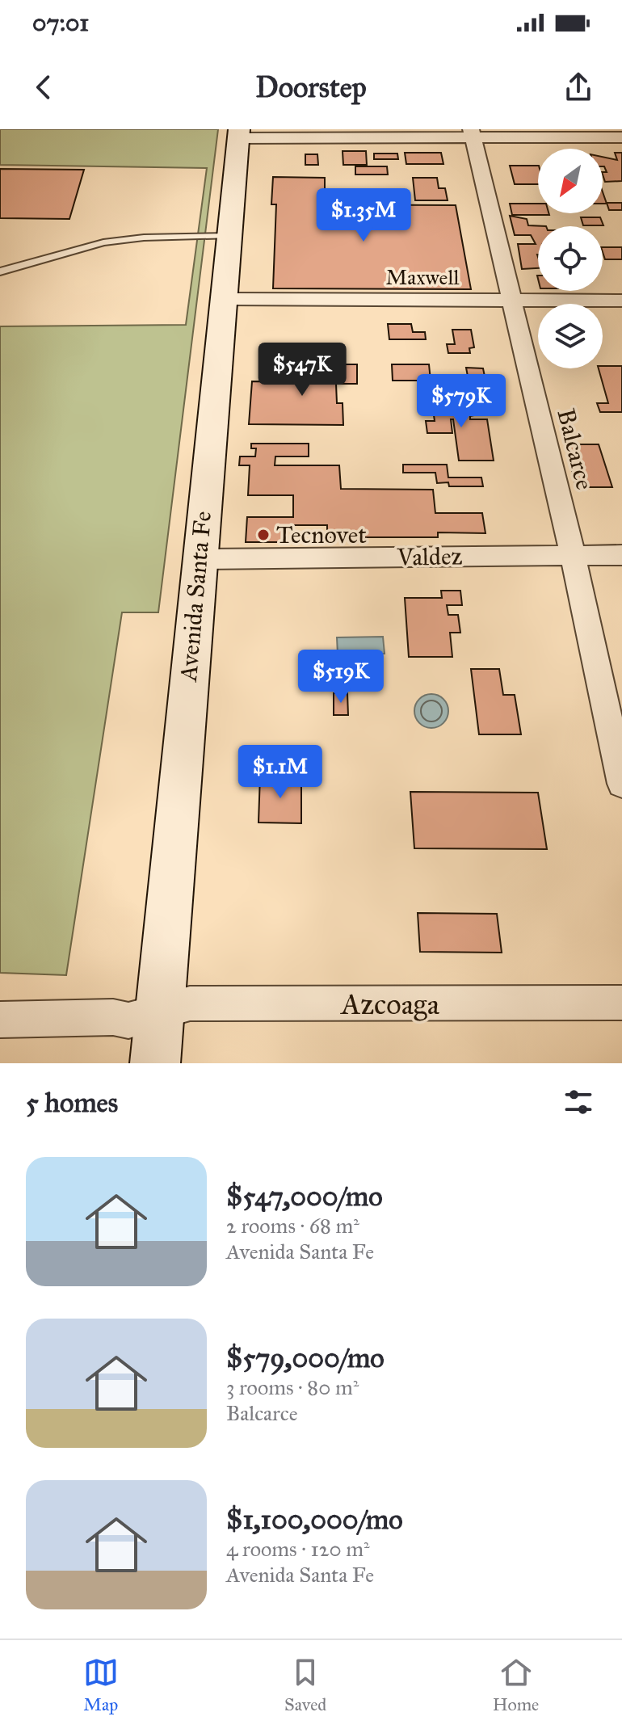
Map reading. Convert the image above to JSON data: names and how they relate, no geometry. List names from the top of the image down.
{
  "streets": {
    "main road": ["Avenida Santa Fe"],
    "street": [
      "Maxwell",
      "Balcarce",
      "Valdez",
      "Azcoaga"
    ]
  },
  "crossings": [
    ["Maxwell", "Balcarce"],
    ["Maxwell", "Avenida Santa Fe"],
    ["Balcarce", "Valdez"],
    ["Valdez", "Avenida Santa Fe"],
    ["Avenida Santa Fe", "Azcoaga"]
  ],
  "places": ["Tecnovet"],
  "north": "bottom left",
  "page": {
    "status": "07:01",
    "header": "Doorstep",
    "price": [
      "$1.35M",
      "$547K",
      "$579K",
      "$519K",
      "$1.1M"
    ],
    "heading": "5 homes",
    "list": [
      {
        "name": "$547,000/mo",
        "note": "2 rooms · 68 m² · Avenida Santa Fe"
      },
      {
        "name": "$579,000/mo",
        "note": "3 rooms · 80 m² · Balcarce"
      },
      {
        "name": "$1,100,000/mo",
        "note": "4 rooms · 120 m² · Avenida Santa Fe"
      }
    ],
    "tabs": ["Map", "Saved", "Home"]
  }
}
